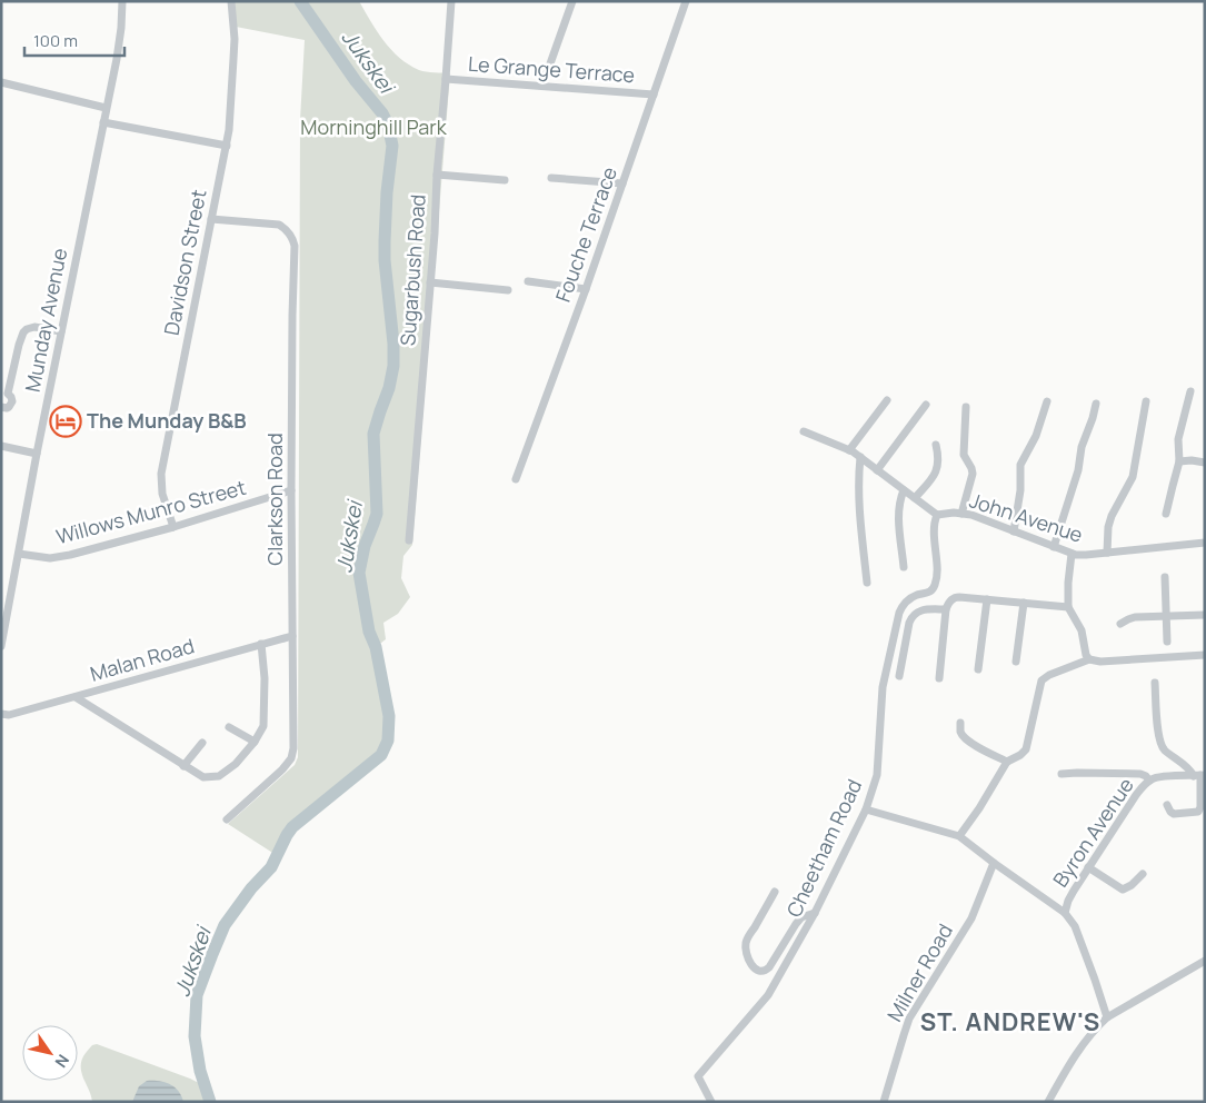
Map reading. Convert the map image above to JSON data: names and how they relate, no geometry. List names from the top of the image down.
{
  "streets": {
    "street": [
      "Le Grange Terrace",
      "Fouche Terrace",
      "Davidson Street",
      "Sugarbush Road",
      "Munday Avenue",
      "Clarkson Road",
      "Willows Munro Street",
      "John Avenue",
      "Malan Road",
      "Byron Avenue",
      "Cheetham Road",
      "Milner Road"
    ]
  },
  "crossings": [
    ["Le Grange Terrace", "Fouche Terrace"],
    ["Le Grange Terrace", "Sugarbush Road"],
    ["Davidson Street", "Clarkson Road"],
    ["Davidson Street", "Willows Munro Street"],
    ["Munday Avenue", "Willows Munro Street"],
    ["Clarkson Road", "Willows Munro Street"],
    ["Clarkson Road", "Malan Road"],
    ["John Avenue", "Cheetham Road"]
  ],
  "districts": ["ST. ANDREW'S"],
  "water": ["Jukskei"],
  "parks": ["Morninghill Park"],
  "places": {
    "hotel": ["The Munday B&B"]
  },
  "scale_bar": "100 m",
  "north": "bottom right"
}
